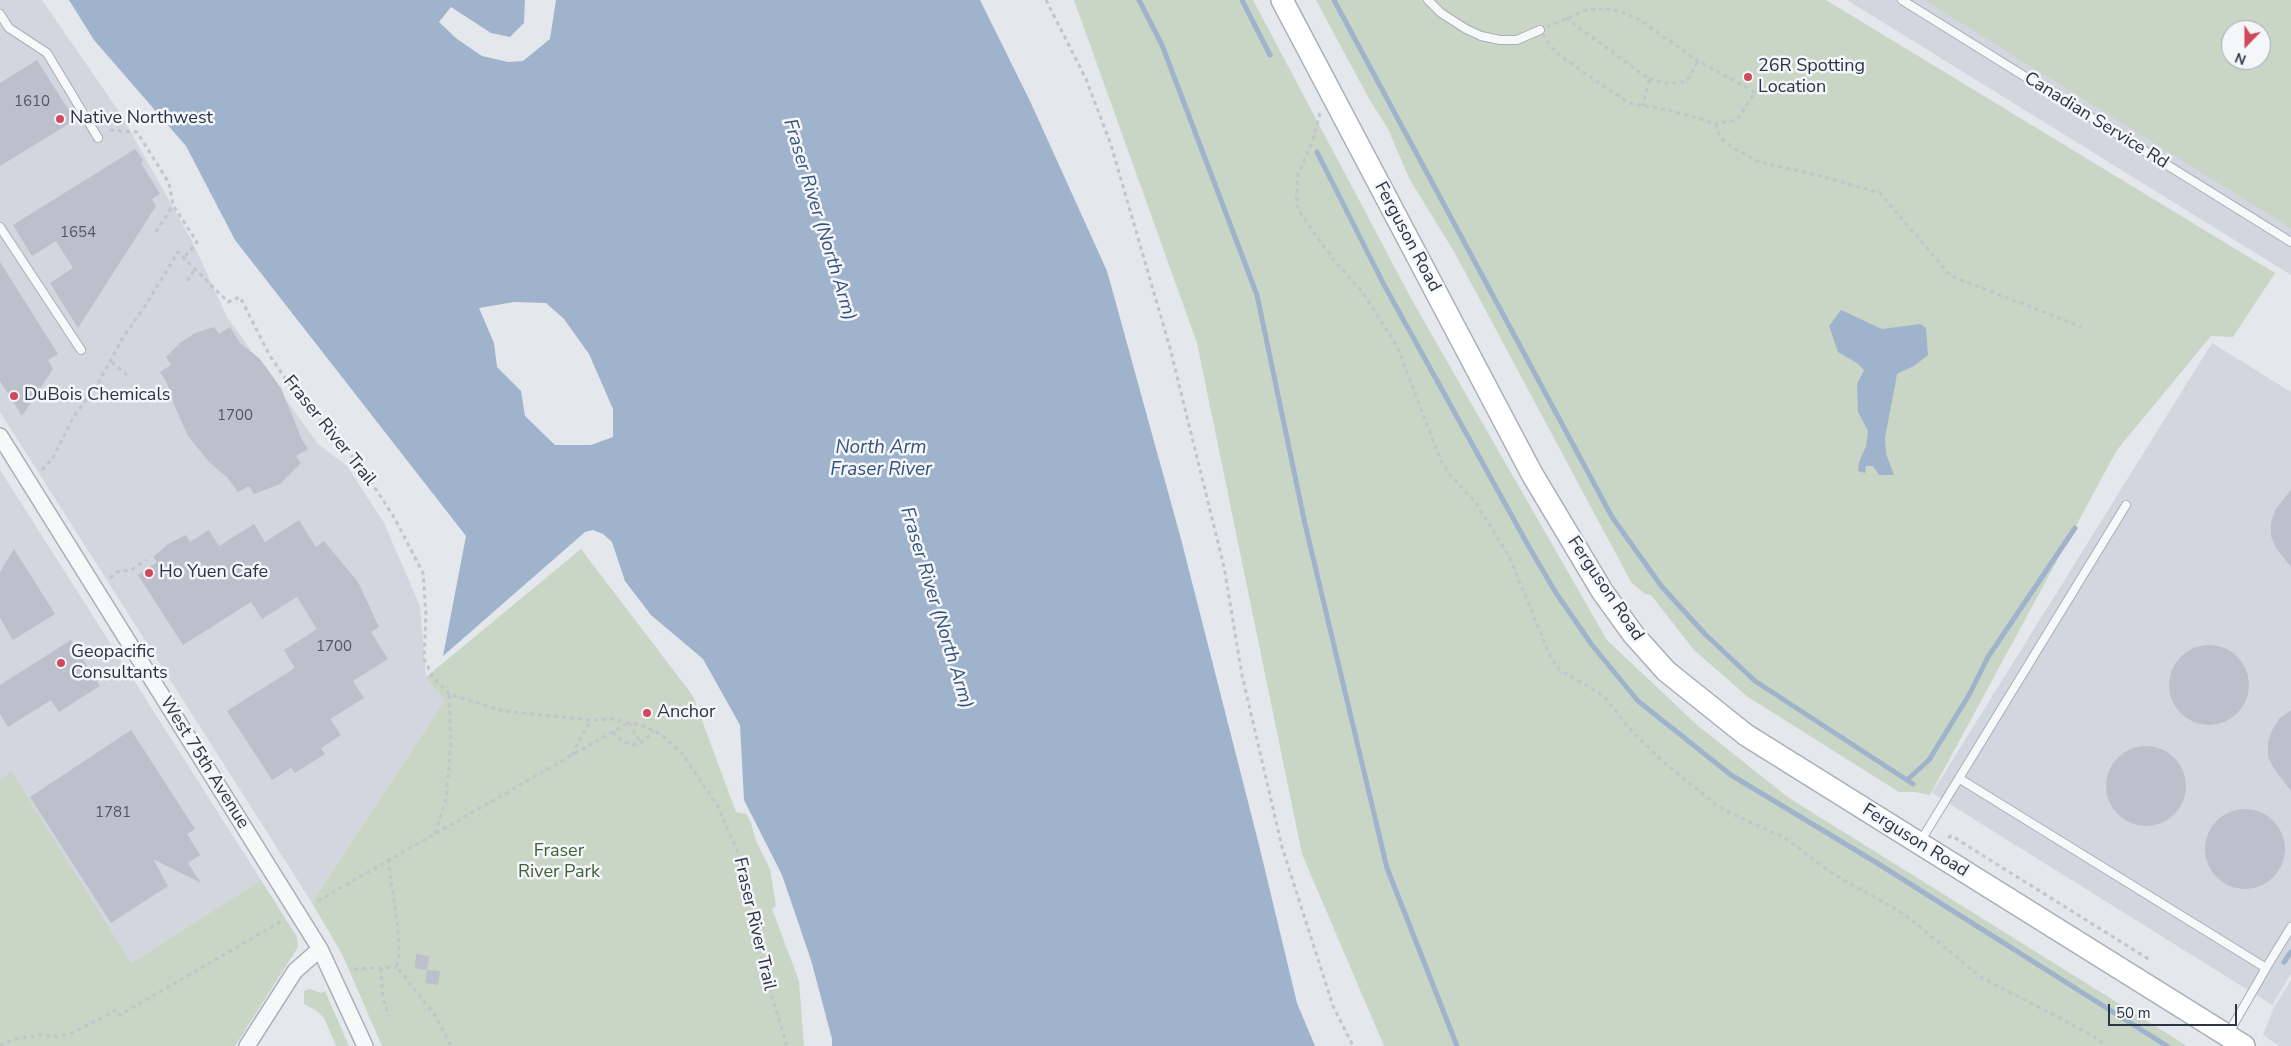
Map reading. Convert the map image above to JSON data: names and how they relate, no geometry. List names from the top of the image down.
{
  "streets": {
    "street": ["Ferguson Road", "West 75th Avenue"],
    "lane": ["Canadian Service Rd"],
    "path": ["Fraser River Trail"]
  },
  "water": ["Fraser River (North Arm)", "North Arm Fraser River"],
  "parks": ["Fraser River Park"],
  "places": [
    "26R Spotting Location",
    "Native Northwest",
    "DuBois Chemicals",
    "Ho Yuen Cafe",
    "Geopacific Consultants",
    "Anchor"
  ],
  "house_numbers": [
    "1610",
    "1654",
    "1700",
    "1700",
    "1781"
  ],
  "scale_bar": "50 m",
  "north": "bottom"
}
